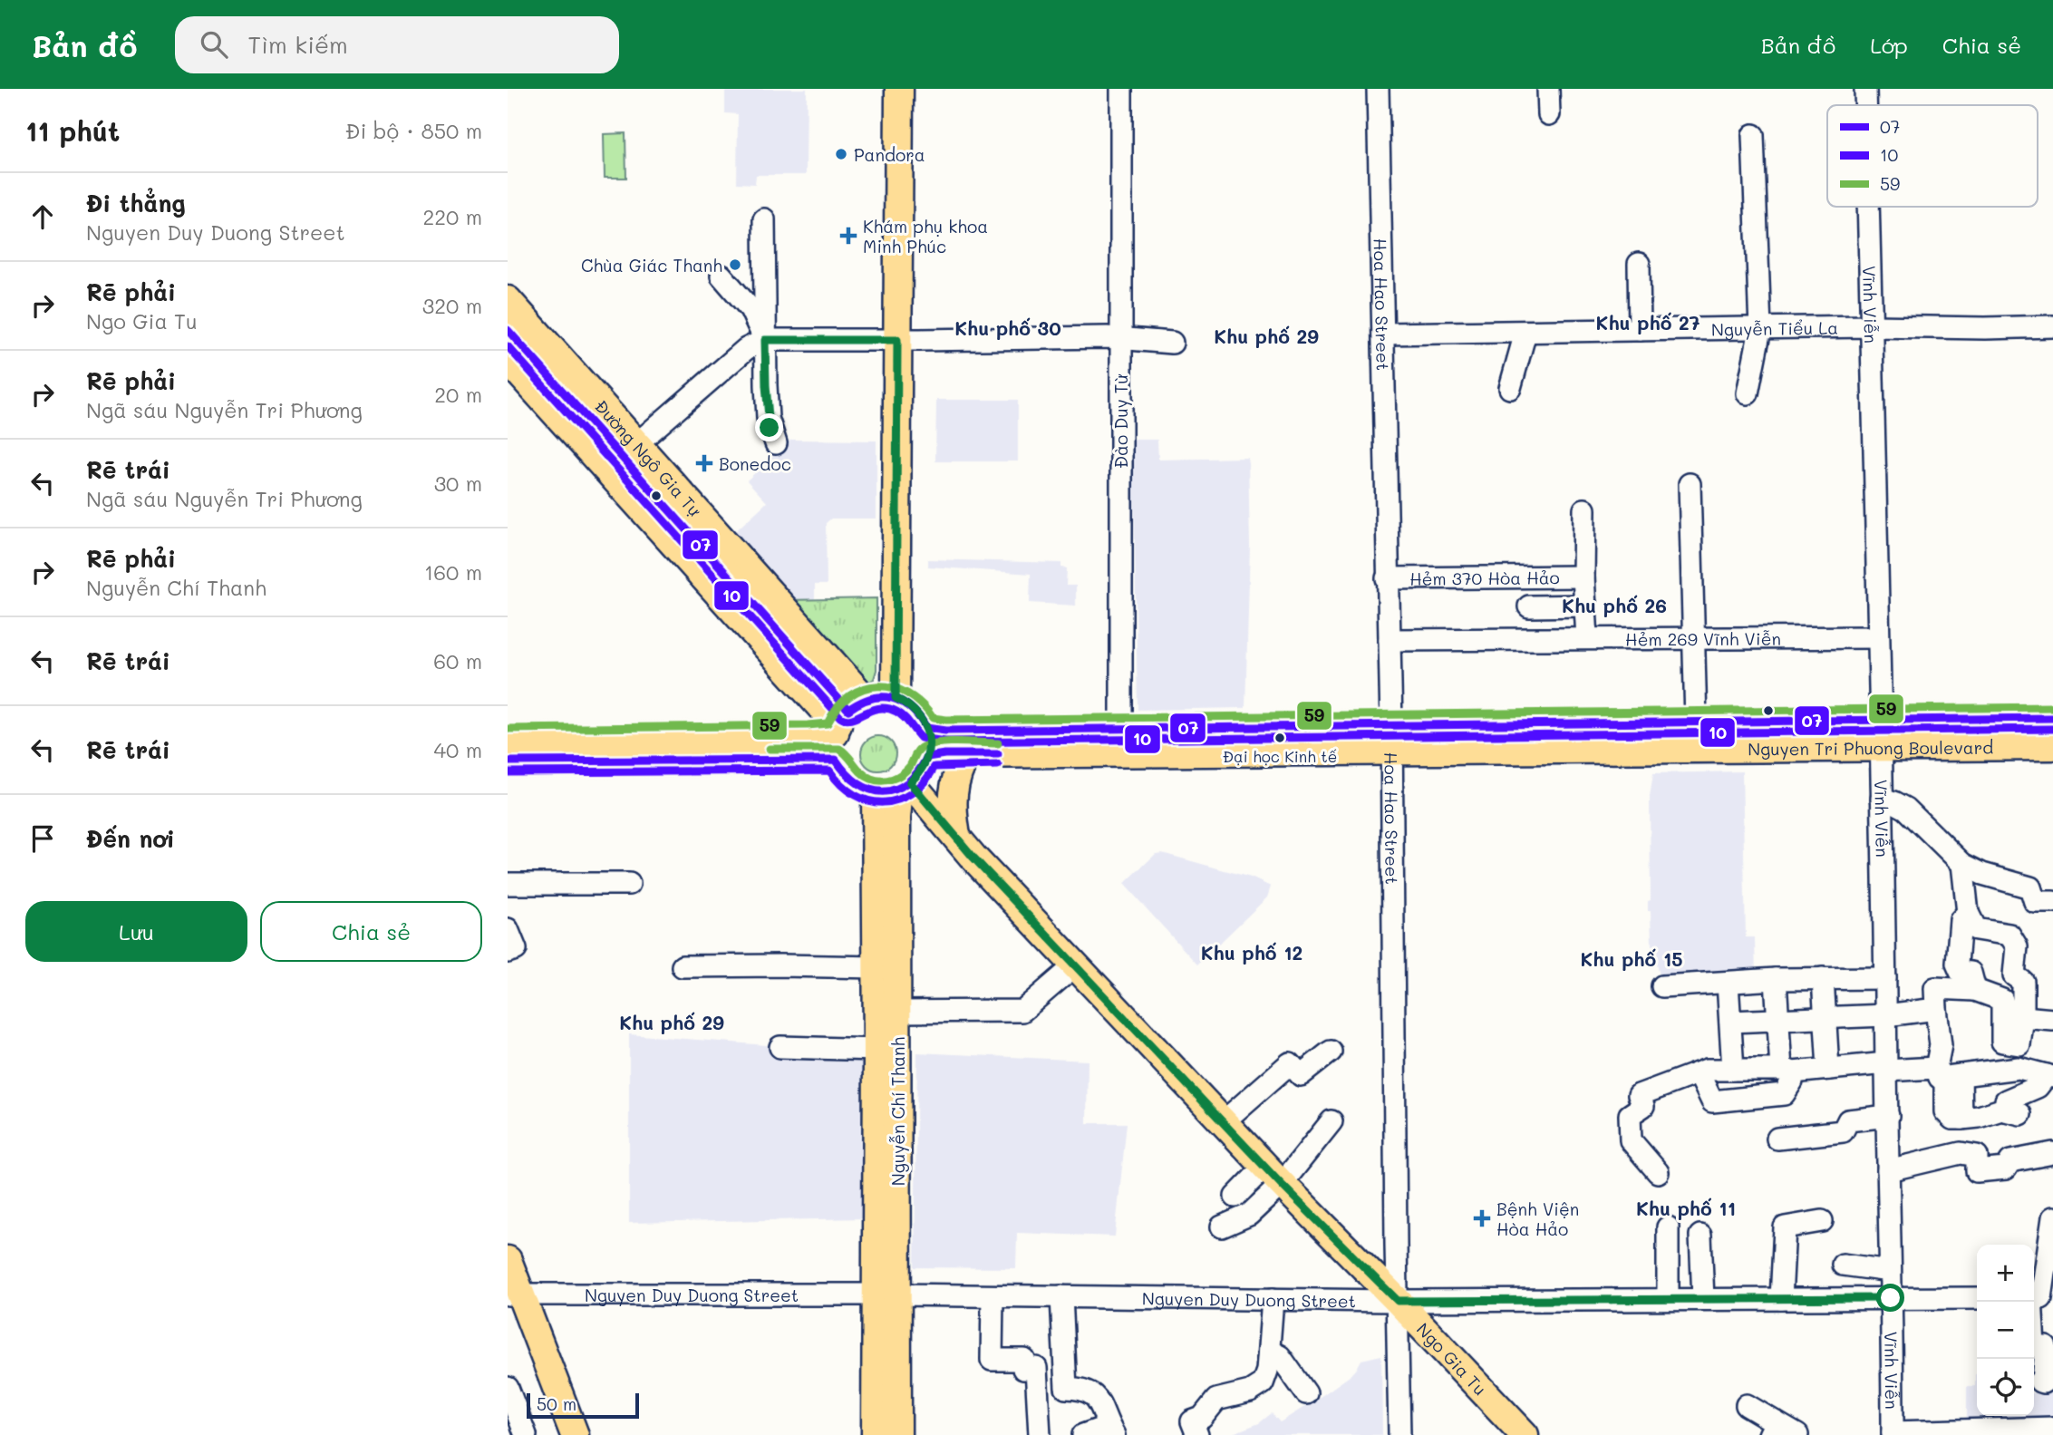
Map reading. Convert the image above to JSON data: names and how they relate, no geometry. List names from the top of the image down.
{
  "streets": {
    "main road": [
      "Đường Ngô Gia Tự",
      "Nguyen Tri Phuong Boulevard",
      "Nguyễn Chí Thanh",
      "Ngo Gia Tu"
    ],
    "street": [
      "Hoa Hao Street",
      "Vĩnh Viễn",
      "Nguyễn Tiểu La",
      "Đào Duy Từ",
      "Hẻm 370 Hòa Hảo",
      "Hẻm 269 Vĩnh Viễn",
      "Nguyen Duy Duong Street"
    ]
  },
  "crossings": [
    ["Hoa Hao Street", "Nguyễn Tiểu La"],
    ["Hoa Hao Street", "Hẻm 370 Hòa Hảo"],
    ["Hoa Hao Street", "Hẻm 269 Vĩnh Viễn"],
    ["Hoa Hao Street", "Nguyen Tri Phuong Boulevard"],
    ["Hoa Hao Street", "Nguyen Duy Duong Street"],
    ["Hoa Hao Street", "Ngo Gia Tu"],
    ["Vĩnh Viễn", "Nguyễn Tiểu La"],
    ["Vĩnh Viễn", "Hẻm 269 Vĩnh Viễn"],
    ["Vĩnh Viễn", "Nguyen Tri Phuong Boulevard"],
    ["Vĩnh Viễn", "Nguyen Duy Duong Street"],
    ["Đào Duy Từ", "Nguyen Tri Phuong Boulevard"],
    ["Đường Ngô Gia Tự", "Nguyen Tri Phuong Boulevard"],
    ["Đường Ngô Gia Tự", "Nguyễn Chí Thanh"],
    ["Đường Ngô Gia Tự", "Ngo Gia Tu"],
    ["Hẻm 370 Hòa Hảo", "Hẻm 269 Vĩnh Viễn"],
    ["Nguyen Tri Phuong Boulevard", "Nguyễn Chí Thanh"],
    ["Nguyen Tri Phuong Boulevard", "Ngo Gia Tu"],
    ["Nguyễn Chí Thanh", "Nguyen Duy Duong Street"],
    ["Nguyễn Chí Thanh", "Ngo Gia Tu"],
    ["Nguyen Duy Duong Street", "Ngo Gia Tu"]
  ],
  "districts": [
    "Khu phố 27",
    "Khu phố 30",
    "Khu phố 29",
    "Khu phố 26",
    "Khu phố 12",
    "Khu phố 15",
    "Khu phố 29",
    "Khu phố 11"
  ],
  "places": {
    "other": ["Pandora", "Chùa Giác Thanh", "Đại học Kinh tế"],
    "health": ["Khám phụ khoa Minh Phúc", "Bonedoc", "Bệnh Viện Hòa Hảo"]
  },
  "lines": ["transit line 07", "transit line 10", "transit line 59"],
  "legend": ["07", "10", "59"],
  "scale_bar": "50 m",
  "page": {
    "header": "Bản đồ",
    "search": "Tìm kiếm",
    "nav": ["Bản đồ", "Lớp", "Chia sẻ"],
    "heading": ["11 phút", "Đi bộ · 850 m"],
    "list": [
      ["Đi thẳng", "Nguyen Duy Duong Street", "220 m"],
      ["Rẽ phải", "Ngo Gia Tu", "320 m"],
      ["Rẽ phải", "Ngã sáu Nguyễn Tri Phương", "20 m"],
      ["Rẽ trái", "Ngã sáu Nguyễn Tri Phương", "30 m"],
      ["Rẽ phải", "Nguyễn Chí Thanh", "160 m"],
      ["Rẽ trái", "60 m"],
      ["Rẽ trái", "40 m"],
      "Đến nơi"
    ],
    "buttons": ["Lưu", "Chia sẻ"],
    "map_buttons": ["+", "−"],
    "scale": "50 m"
  }
}
